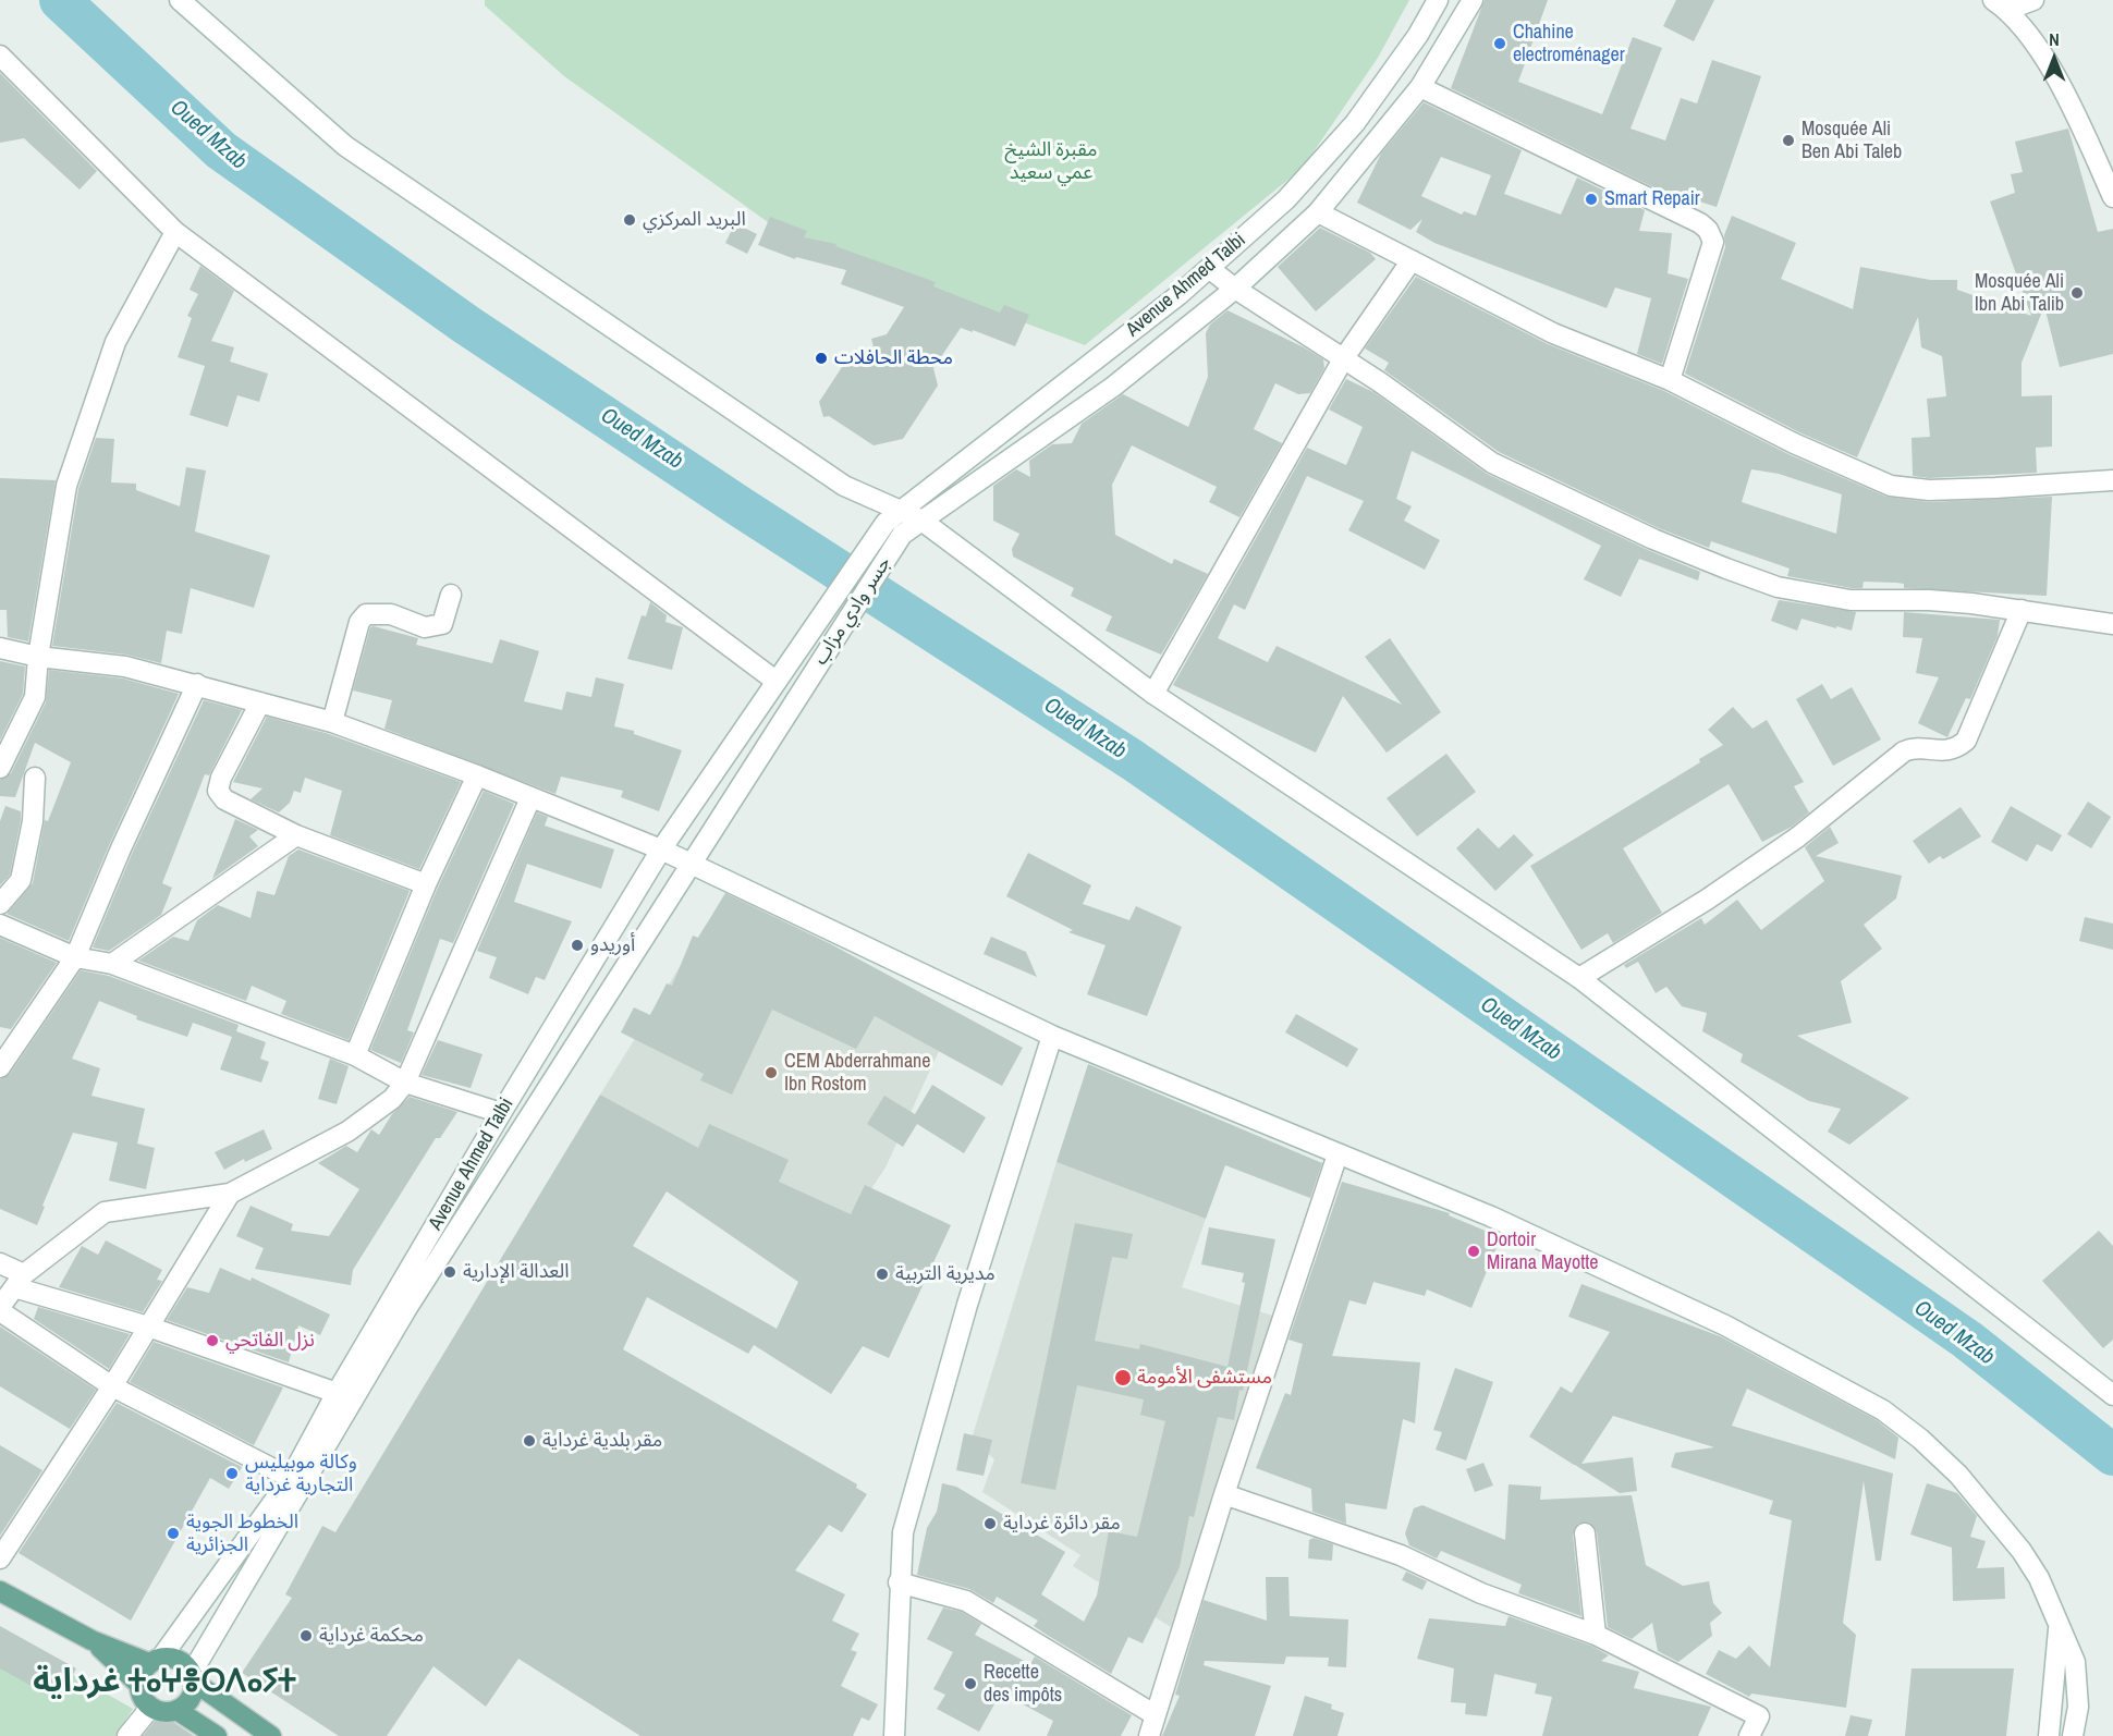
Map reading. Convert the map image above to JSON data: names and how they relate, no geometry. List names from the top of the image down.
{
  "streets": {
    "street": ["Avenue Ahmed Talbi", "جسر وادي مزاب"]
  },
  "crossings": [
    ["Avenue Ahmed Talbi", "جسر وادي مزاب"]
  ],
  "districts": ["غرداية ⵜⴰⵖⴻⵔⴷⴰⵢⵜ"],
  "water": ["Oued Mzab"],
  "parks": ["مقبرة الشيخ عمي سعيد"],
  "places": [
    "Chahine electroménager",
    "Mosquée Ali Ben Abi Taleb",
    "Smart Repair",
    "البريد المركزي",
    "Mosquée Ali Ibn Abi Talib",
    "محطة الحافلات",
    "أوريدو",
    "CEM Abderrahmane Ibn Rostom",
    "Dortoir Mirana Mayotte",
    "العدالة الإدارية",
    "مديرية التربية",
    "نزل الفاتحي",
    "مستشفى الأمومة",
    "مقر بلدية غرداية",
    "وكالة موبيليس التجارية غرداية",
    "مقر دائرة غرداية",
    "الخطوط الجوية الجزائرية",
    "محكمة غرداية",
    "Recette des impôts"
  ],
  "north": "top"
}
